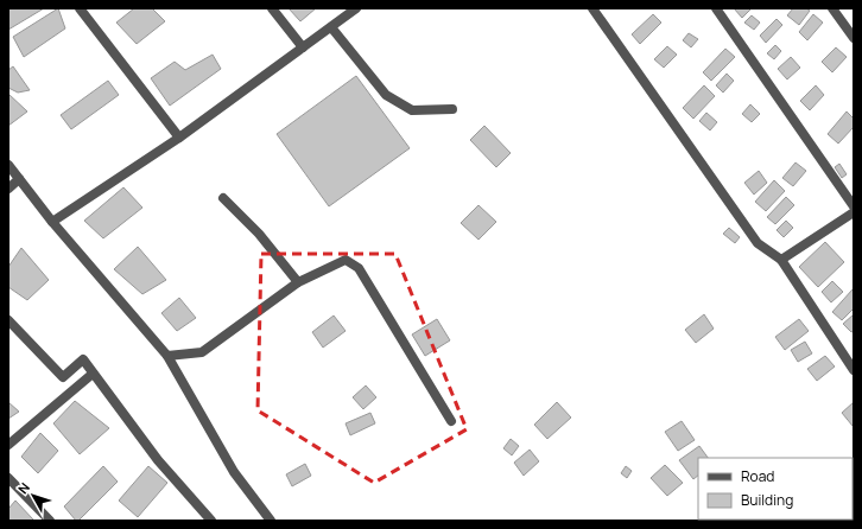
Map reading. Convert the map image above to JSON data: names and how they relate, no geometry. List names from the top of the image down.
{
  "legend": ["Road", "Building"],
  "north": "top left"
}
